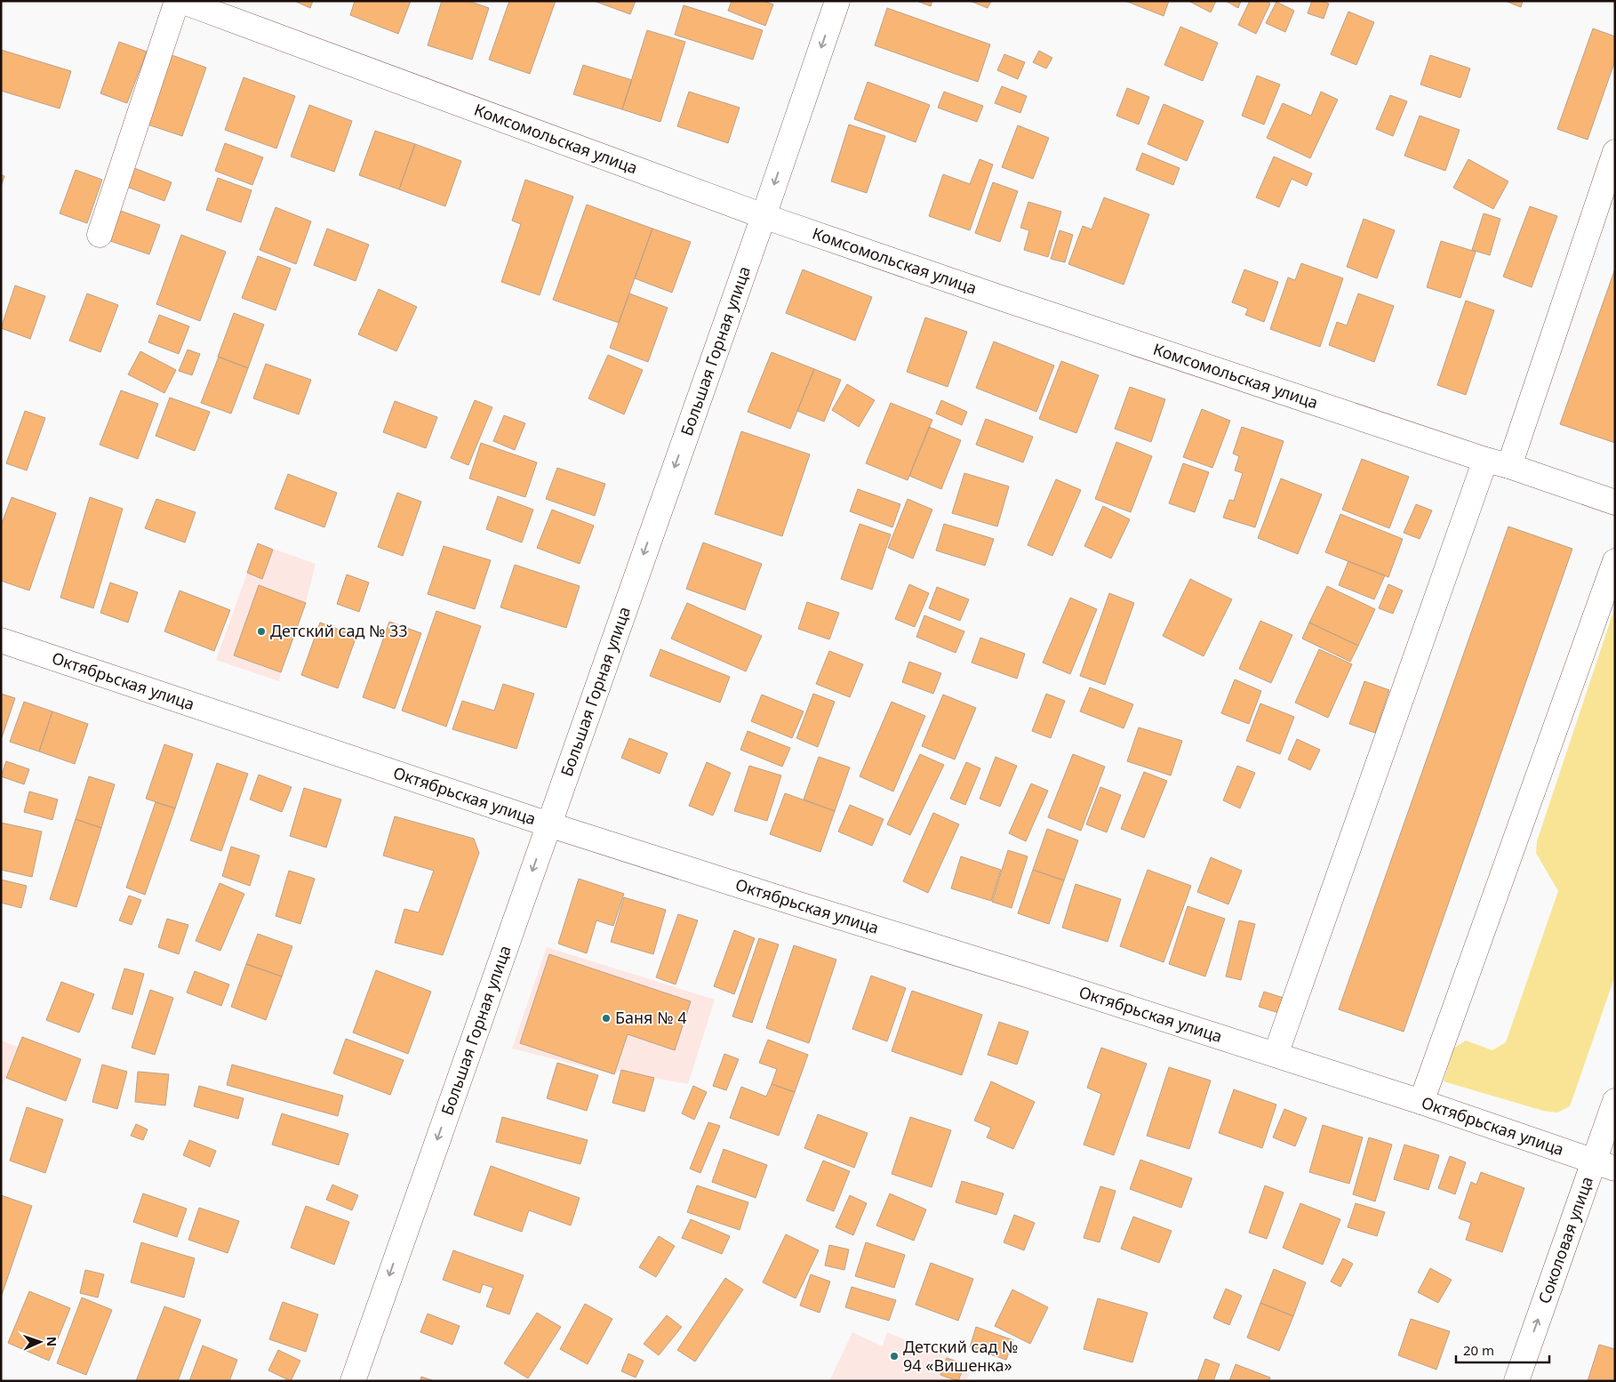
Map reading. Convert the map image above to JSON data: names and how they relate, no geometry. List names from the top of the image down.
{
  "streets": {
    "street": [
      "Комсомольская улица",
      "Большая Горная улица",
      "Октябрьская улица",
      "Соколовая улица"
    ]
  },
  "crossings": [
    ["Комсомольская улица", "Большая Горная улица"],
    ["Большая Горная улица", "Октябрьская улица"],
    ["Октябрьская улица", "Соколовая улица"]
  ],
  "one_way": ["Большая Горная улица", "Соколовая улица"],
  "places": ["Детский сад № 33", "Баня № 4", "Детский сад № 94 «Вишенка»"],
  "scale_bar": "20 m",
  "north": "right"
}
